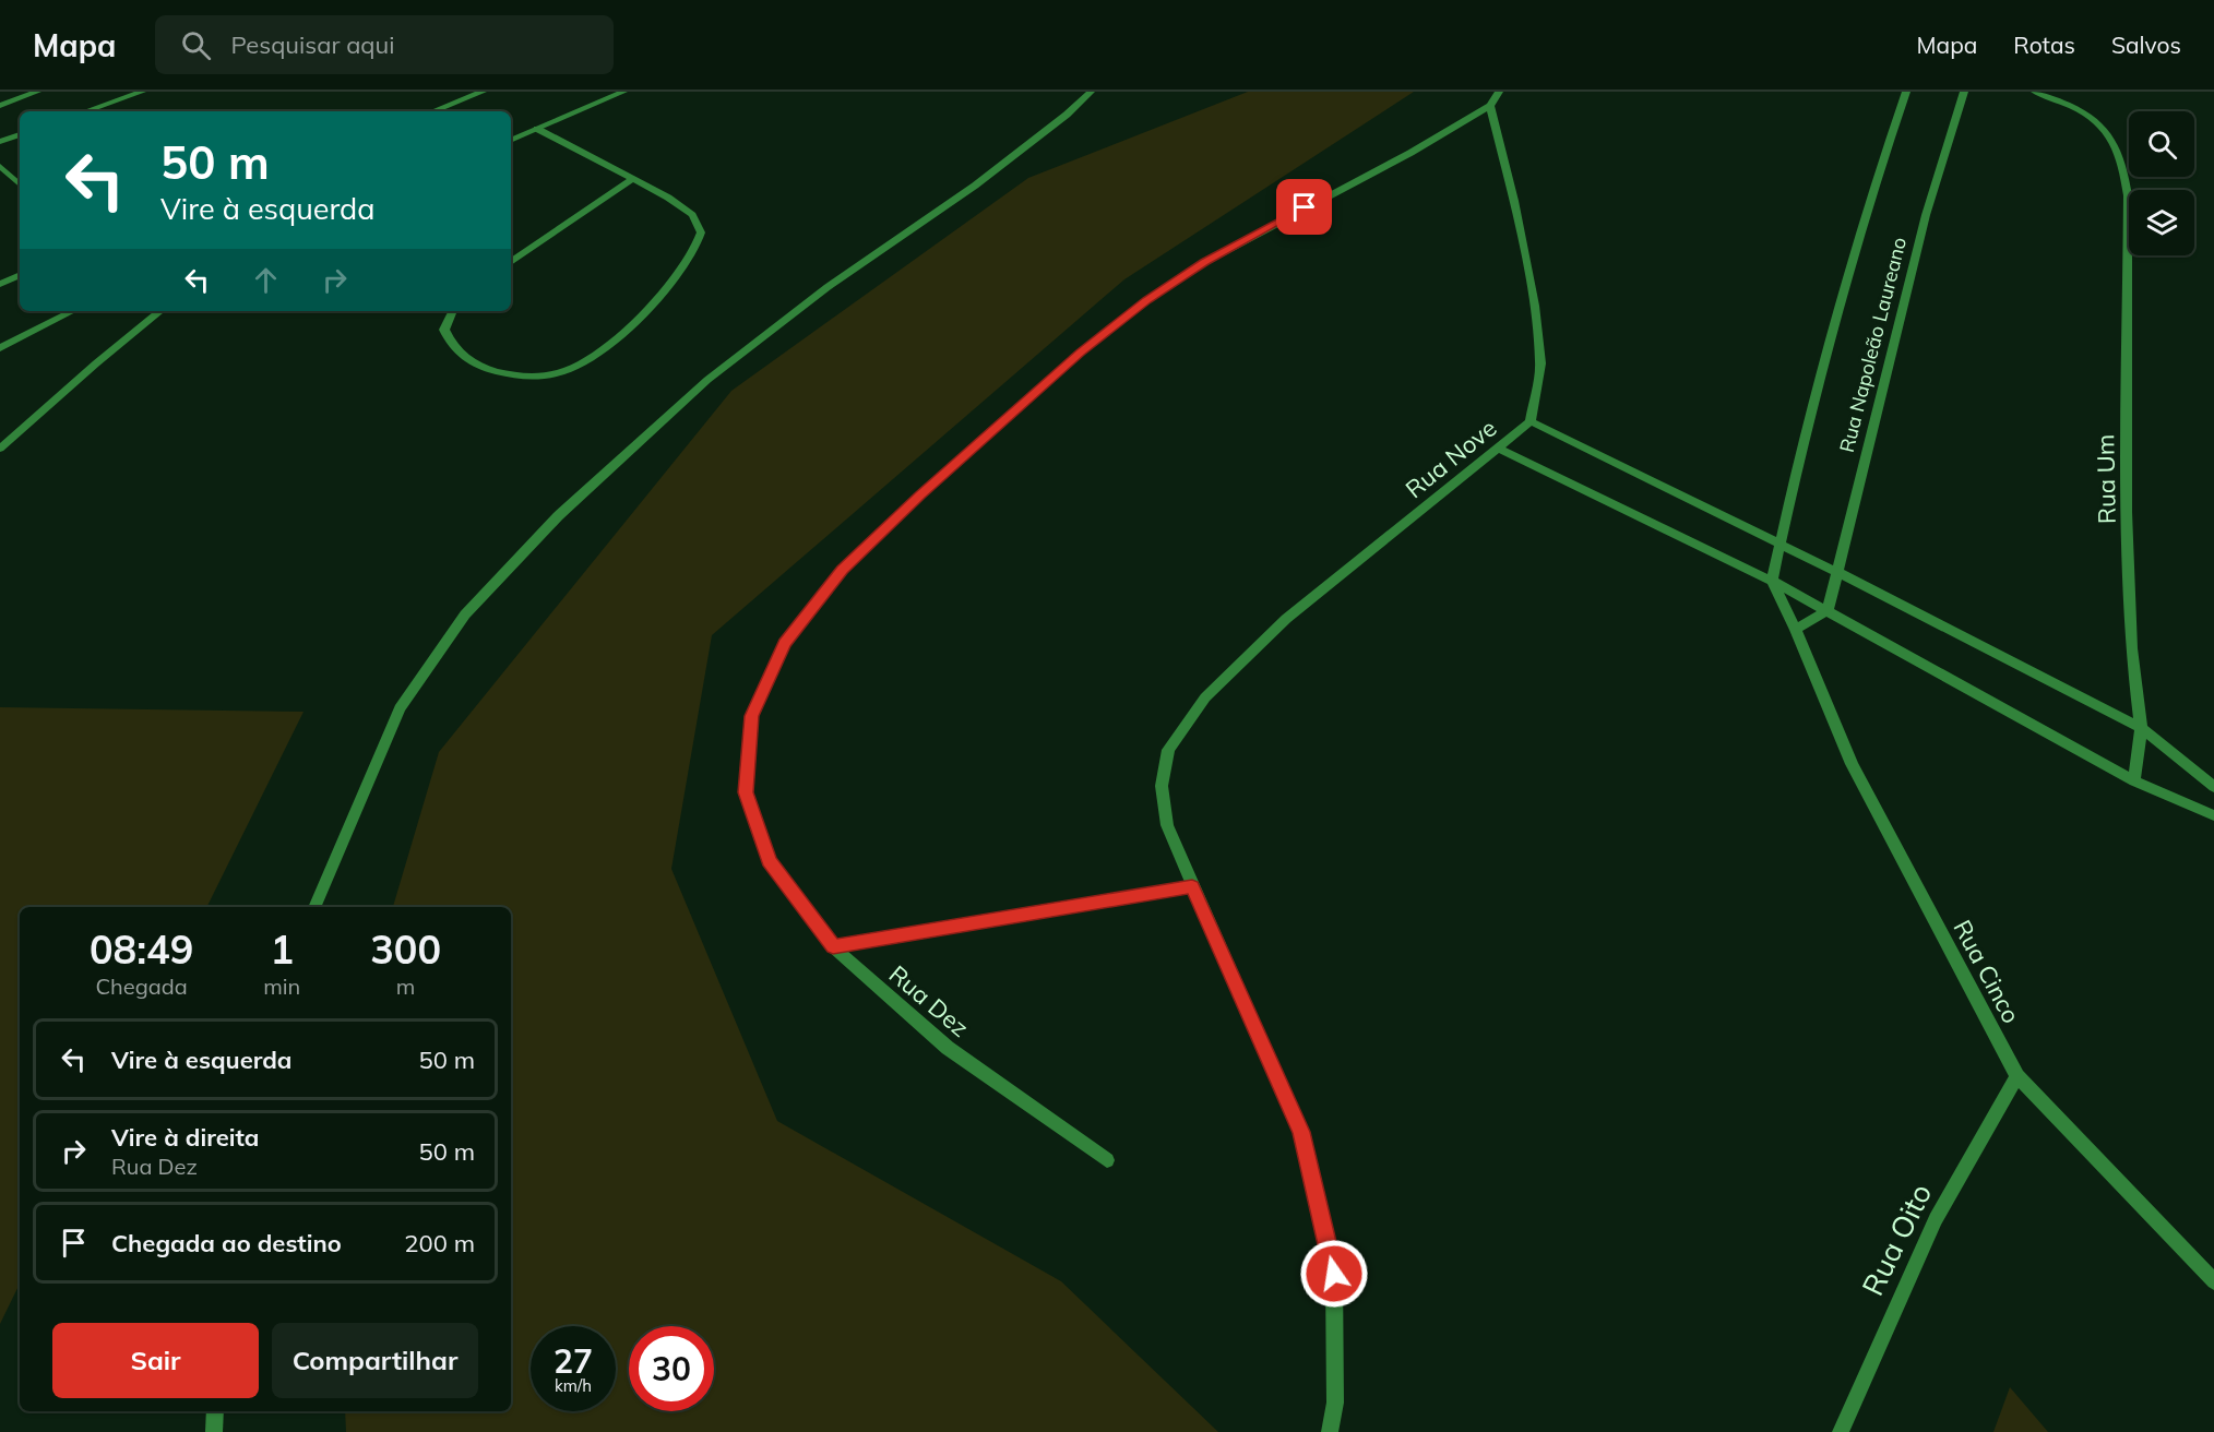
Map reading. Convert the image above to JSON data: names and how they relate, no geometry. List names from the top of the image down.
{
  "streets": {
    "street": [
      "Rua Napoleão Laureano",
      "Rua Nove",
      "Rua Um",
      "Rua Cinco",
      "Rua Dez",
      "Rua Oito"
    ]
  },
  "crossings": [
    ["Rua Napoleão Laureano", "Rua Cinco"],
    ["Rua Nove", "Rua Dez"],
    ["Rua Cinco", "Rua Oito"]
  ],
  "page": {
    "header": "Mapa",
    "search": "Pesquisar aqui",
    "nav": ["Mapa", "Rotas", "Salvos"],
    "turn": ["50 m", "Vire à esquerda"],
    "eta": [
      "08:49",
      "Chegada",
      "1",
      "min",
      "300",
      "m"
    ],
    "list": [
      {
        "name": "Vire à esquerda",
        "value": "50 m"
      },
      {
        "name": "Vire à direita",
        "note": "Rua Dez",
        "value": "50 m"
      },
      {
        "name": "Chegada ao destino",
        "value": "200 m"
      }
    ],
    "buttons": ["Sair", "Compartilhar"],
    "speed": "27 km/h",
    "limit": "30"
  }
}
